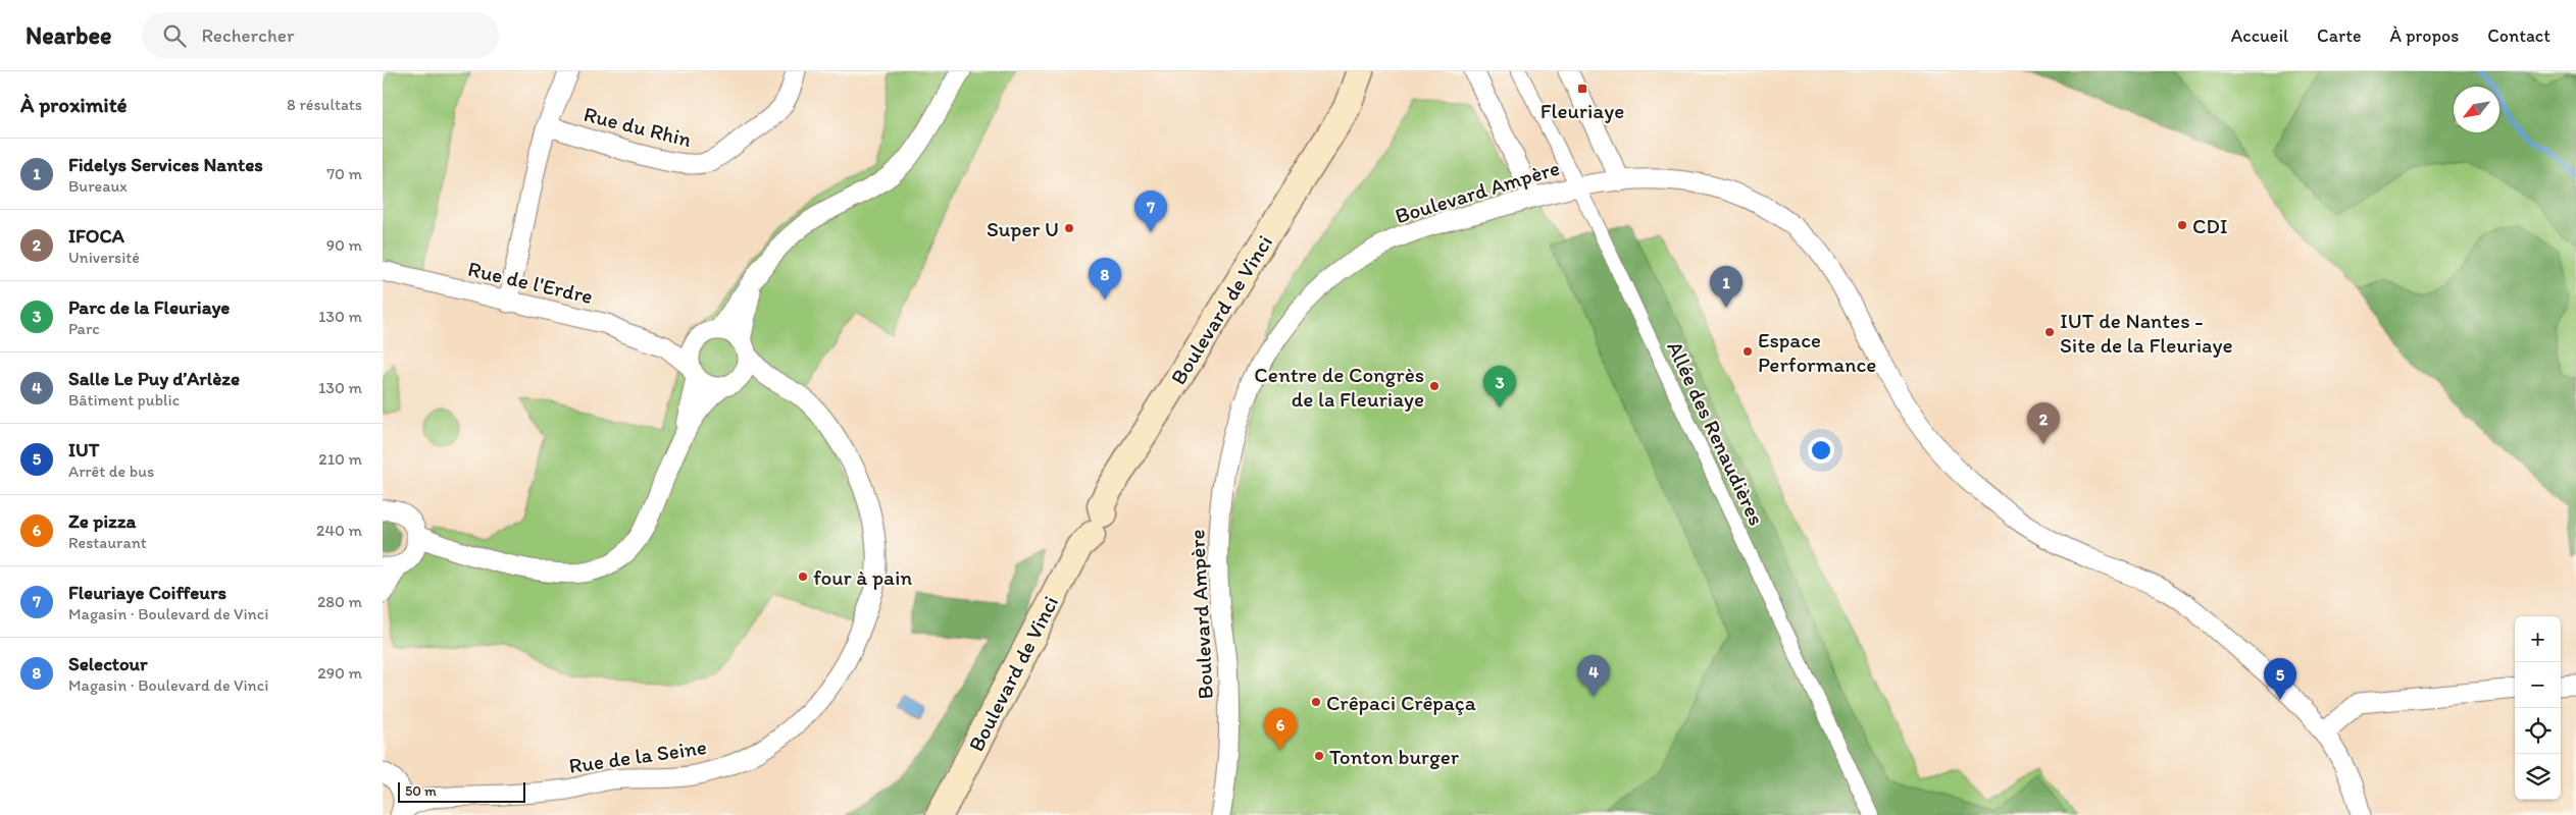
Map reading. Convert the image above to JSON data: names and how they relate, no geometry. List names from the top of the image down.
{
  "streets": {
    "main road": ["Boulevard de Vinci"],
    "street": [
      "Rue du Rhin",
      "Boulevard Ampère",
      "Rue de l'Erdre",
      "Allée des Renaudières",
      "Rue de la Seine"
    ]
  },
  "crossings": [
    ["Rue du Rhin", "Rue de l'Erdre"],
    ["Boulevard Ampère", "Allée des Renaudières"],
    ["Rue de l'Erdre", "Rue de la Seine"]
  ],
  "places": {
    "transit": ["Fleuriaye"],
    "other": [
      "CDI",
      "Super U",
      "IUT de Nantes - Site de la Fleuriaye",
      "Espace Performance",
      "Centre de Congrès de la Fleuriaye",
      "four à pain",
      "Crêpaci Crêpaça",
      "Tonton burger"
    ]
  },
  "scale_bar": "50 m",
  "north": "bottom left",
  "page": {
    "header": "Nearbee",
    "search": "Rechercher",
    "nav": [
      "Accueil",
      "Carte",
      "À propos",
      "Contact"
    ],
    "heading": ["À proximité", "8 résultats"],
    "list": [
      {
        "mark": "1",
        "name": "Fidelys Services Nantes",
        "note": "Bureaux",
        "value": "70 m"
      },
      {
        "mark": "2",
        "name": "IFOCA",
        "note": "Université",
        "value": "90 m"
      },
      {
        "mark": "3",
        "name": "Parc de la Fleuriaye",
        "note": "Parc",
        "value": "130 m"
      },
      {
        "mark": "4",
        "name": "Salle Le Puy d’Arlèze",
        "note": "Bâtiment public",
        "value": "130 m"
      },
      {
        "mark": "5",
        "name": "IUT",
        "note": "Arrêt de bus",
        "value": "210 m"
      },
      {
        "mark": "6",
        "name": "Ze pizza",
        "note": "Restaurant",
        "value": "240 m"
      },
      {
        "mark": "7",
        "name": "Fleuriaye Coiffeurs",
        "note": "Magasin · Boulevard de Vinci",
        "value": "280 m"
      },
      {
        "mark": "8",
        "name": "Selectour",
        "note": "Magasin · Boulevard de Vinci",
        "value": "290 m"
      }
    ],
    "pins": [
      "7",
      "8",
      "1",
      "3",
      "2",
      "4",
      "5",
      "6"
    ],
    "map_buttons": ["+", "−"],
    "scale": "50 m"
  }
}
